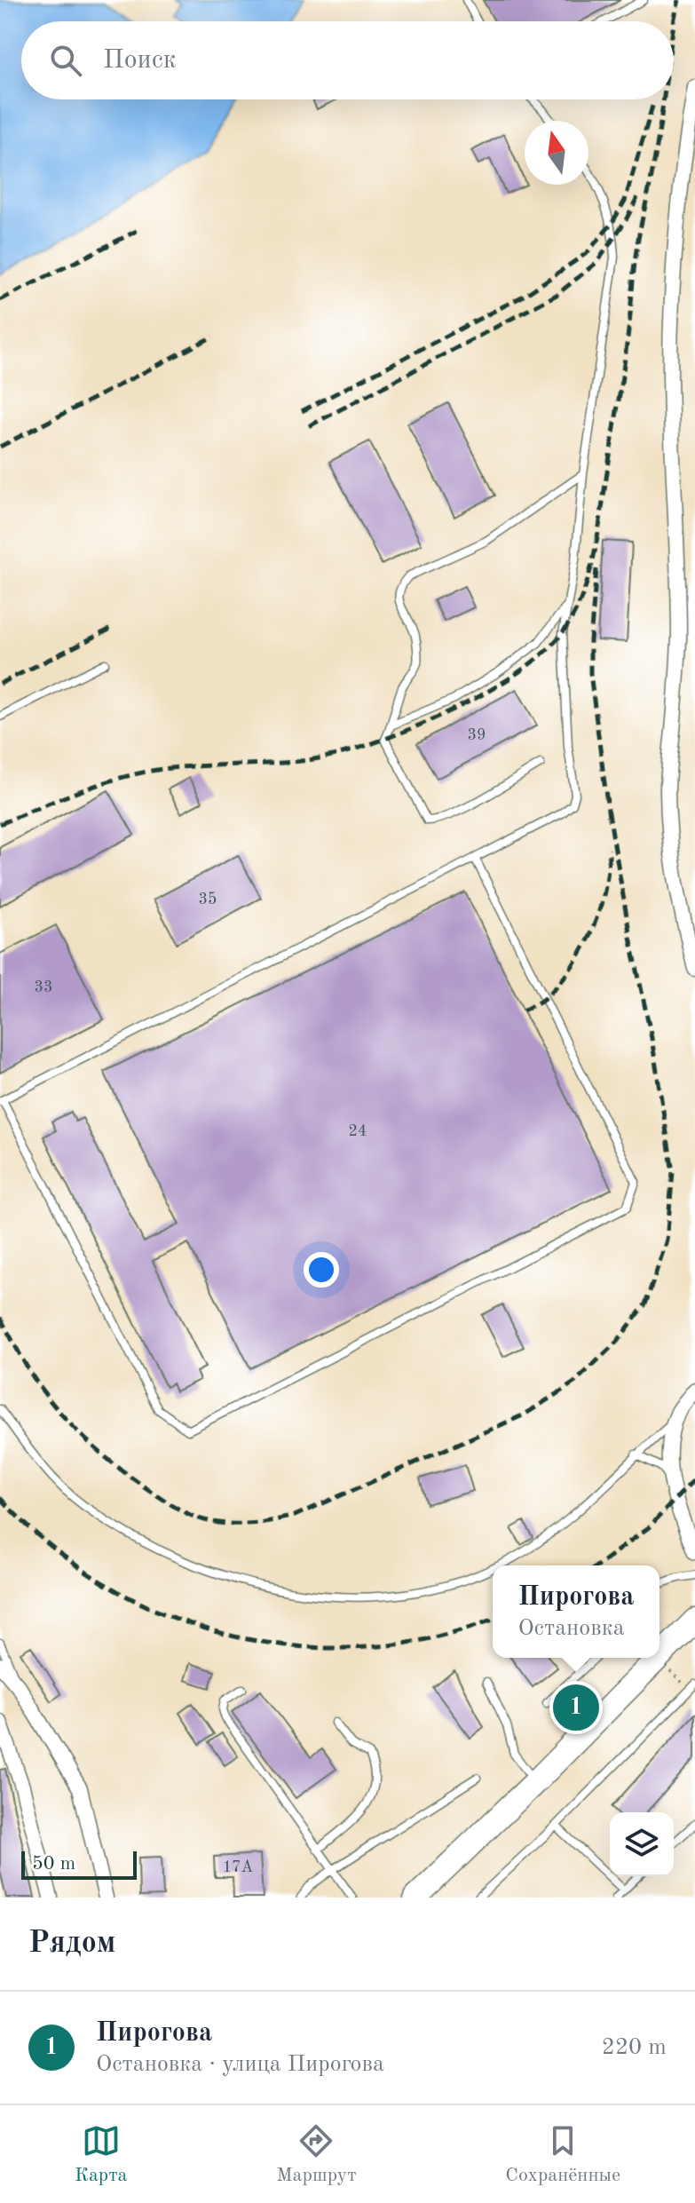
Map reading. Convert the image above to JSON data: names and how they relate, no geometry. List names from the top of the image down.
{
  "house_numbers": [
    "39",
    "35",
    "33",
    "24",
    "17А"
  ],
  "scale_bar": "50 m",
  "north": "top",
  "page": {
    "search": "Поиск",
    "popup": ["Пирогова", "Остановка"],
    "pins": "1",
    "scale": "50 m",
    "heading": "Рядом",
    "list": [
      {
        "mark": "1",
        "name": "Пирогова",
        "note": "Остановка · улица Пирогова",
        "value": "220 m"
      }
    ],
    "nav": ["Карта", "Маршрут", "Сохранённые"]
  }
}
